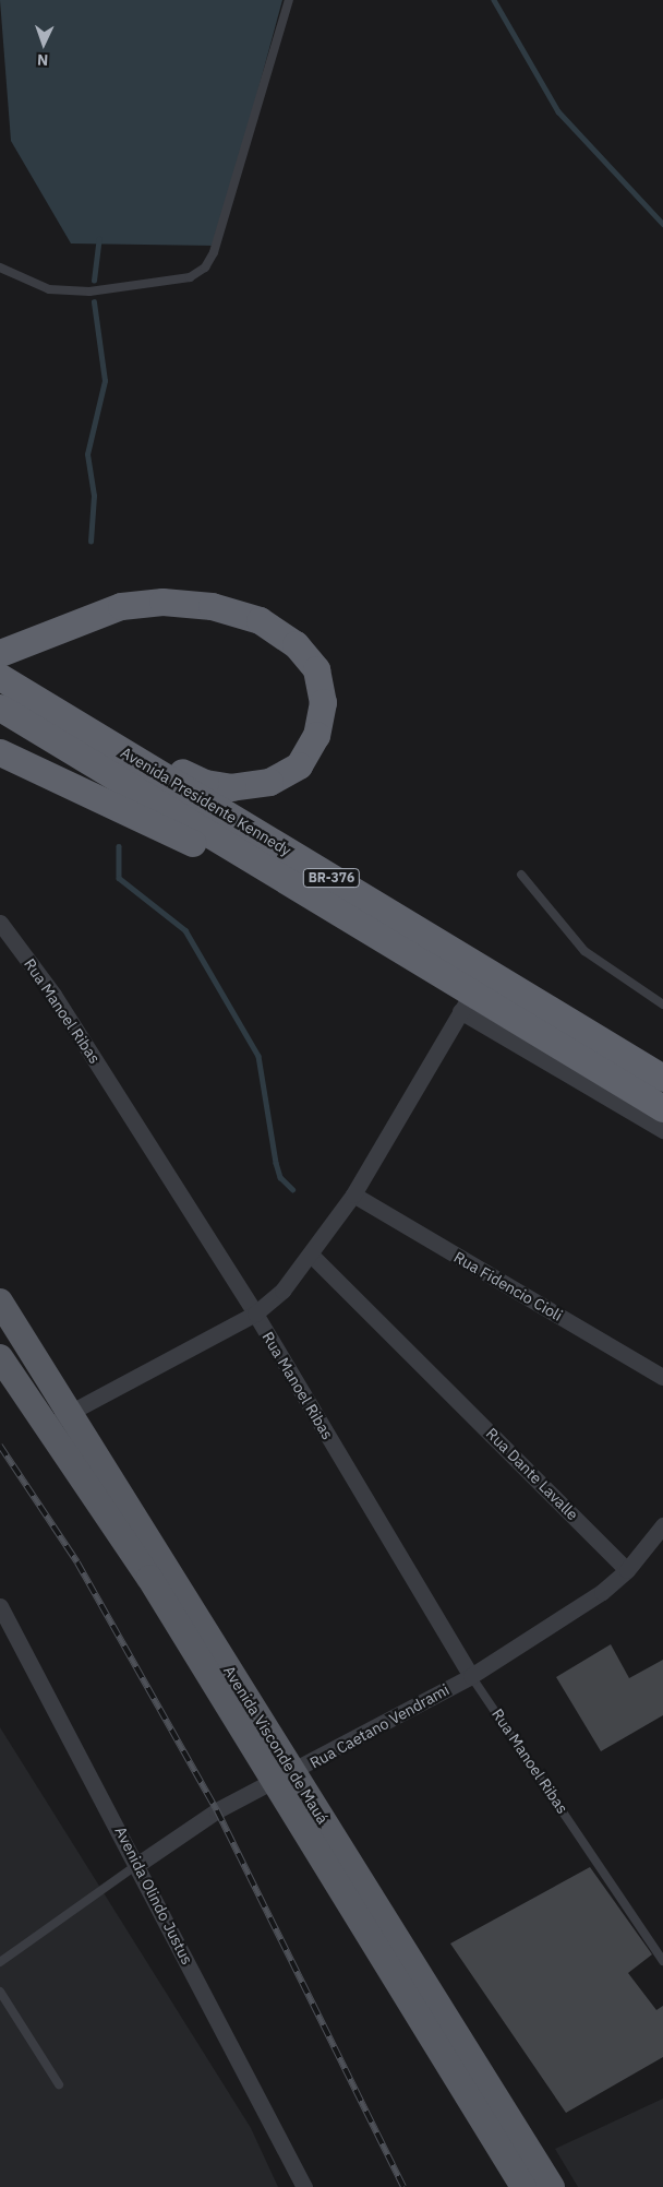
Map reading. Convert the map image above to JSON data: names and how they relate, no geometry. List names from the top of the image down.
{
  "streets": {
    "highway": ["Avenida Presidente Kennedy", "BR-376"],
    "main road": ["Avenida Visconde de Mauá"],
    "street": [
      "Rua Manoel Ribas",
      "Rua Fidencio Cioli",
      "Rua Dante Lavalle",
      "Rua Caetano Vendrami",
      "Avenida Olindo Justus"
    ]
  },
  "crossings": [
    ["Rua Manoel Ribas", "Rua Caetano Vendrami"],
    ["Rua Dante Lavalle", "Rua Caetano Vendrami"],
    ["Rua Caetano Vendrami", "Avenida Visconde de Mauá"],
    ["Rua Caetano Vendrami", "Avenida Olindo Justus"]
  ],
  "north": "bottom"
}
